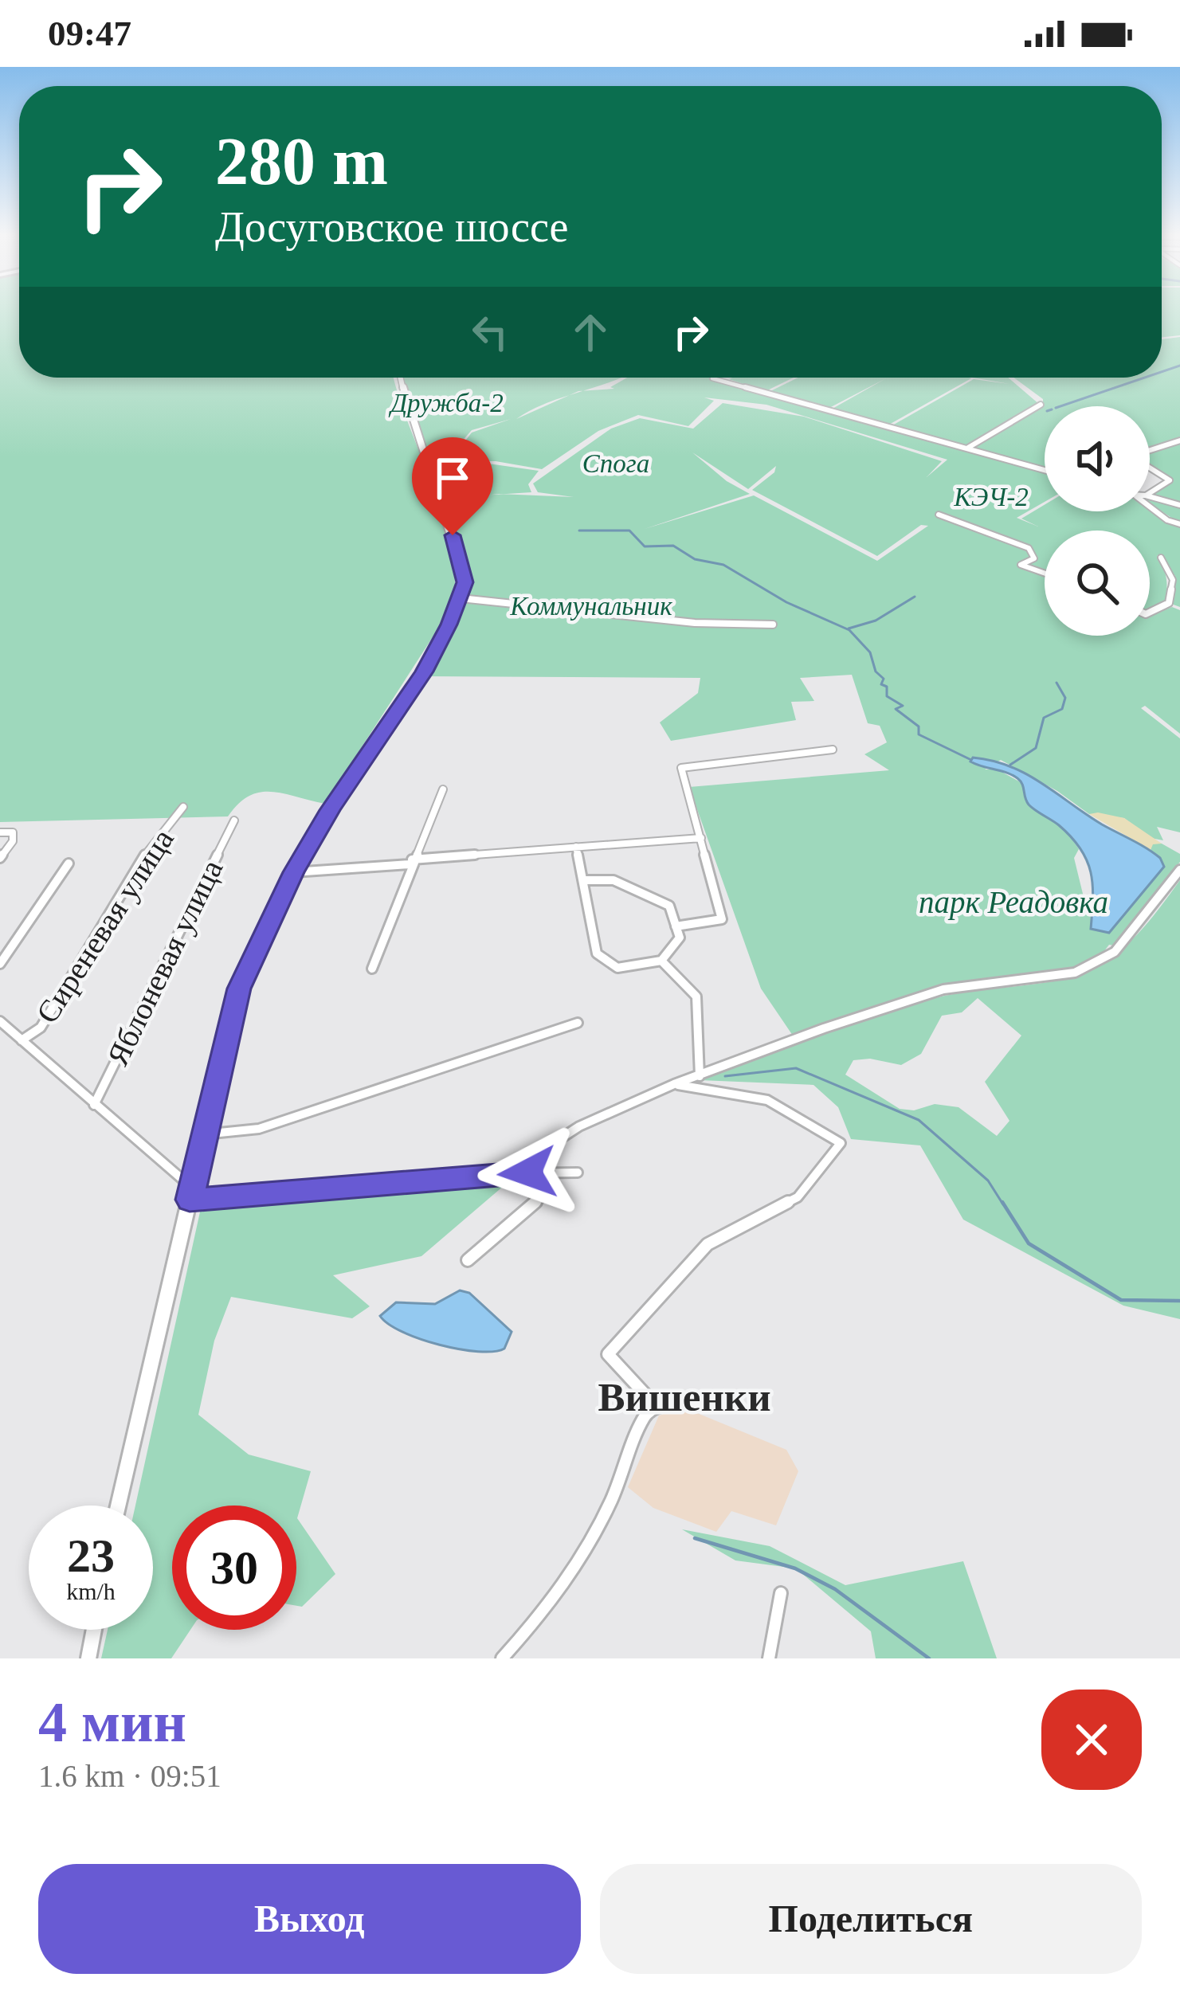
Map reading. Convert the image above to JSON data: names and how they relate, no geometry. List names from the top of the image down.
{
  "streets": {
    "street": ["Сиреневая улица", "Яблоневая улица"]
  },
  "districts": ["Вишенки"],
  "parks": [
    "Дружба-2",
    "Спога",
    "КЭЧ-2",
    "Коммунальник",
    "парк Реадовка"
  ],
  "page": {
    "status": "09:47",
    "turn": ["280 m", "Досуговское шоссе"],
    "speed": "23 km/h",
    "limit": "30",
    "heading": ["4 мин", "1.6 km · 09:51"],
    "buttons": ["Выход", "Поделиться"]
  }
}
